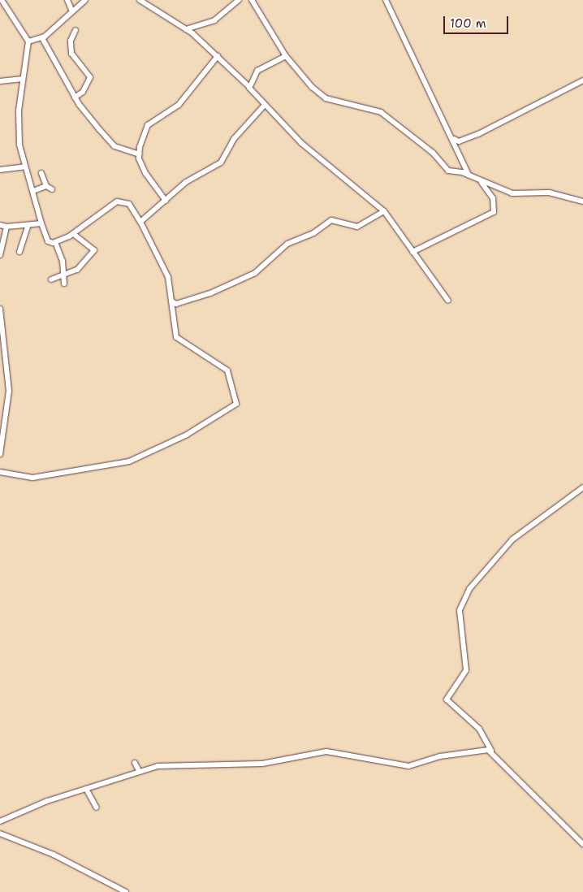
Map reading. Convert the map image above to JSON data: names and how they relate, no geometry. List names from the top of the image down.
{
  "scale_bar": "100 m"
}
